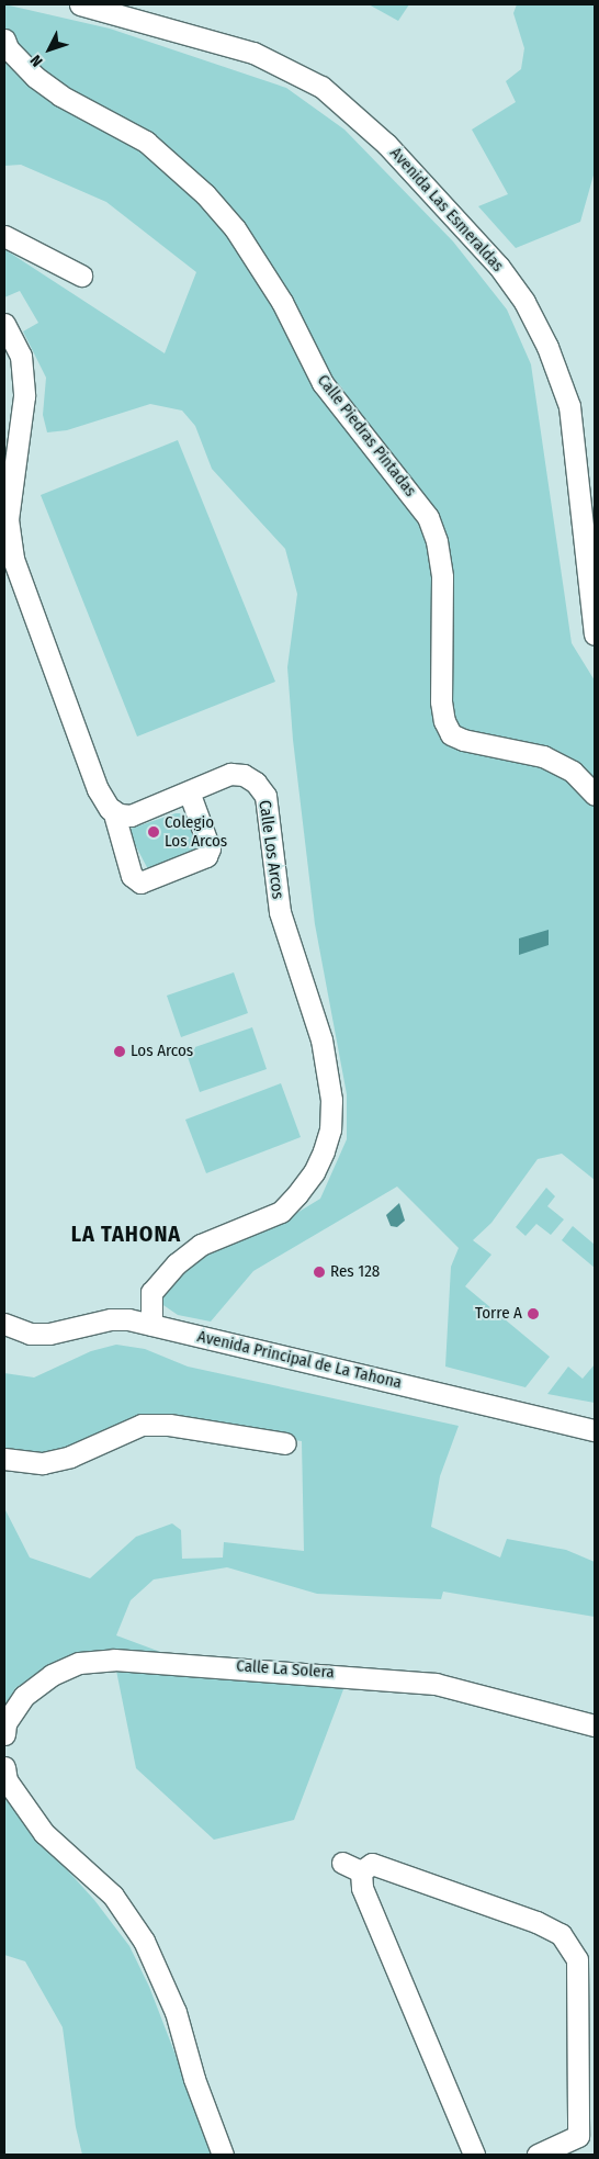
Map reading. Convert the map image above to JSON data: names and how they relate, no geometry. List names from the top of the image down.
{
  "streets": {
    "street": [
      "Avenida Las Esmeraldas",
      "Calle Piedras Pintadas",
      "Calle Los Arcos",
      "Avenida Principal de La Tahona",
      "Calle La Solera"
    ]
  },
  "crossings": [
    ["Calle Los Arcos", "Avenida Principal de La Tahona"]
  ],
  "districts": ["LA TAHONA"],
  "places": [
    "Colegio Los Arcos",
    "Los Arcos",
    "Res 128",
    "Torre A"
  ],
  "north": "bottom left"
}
